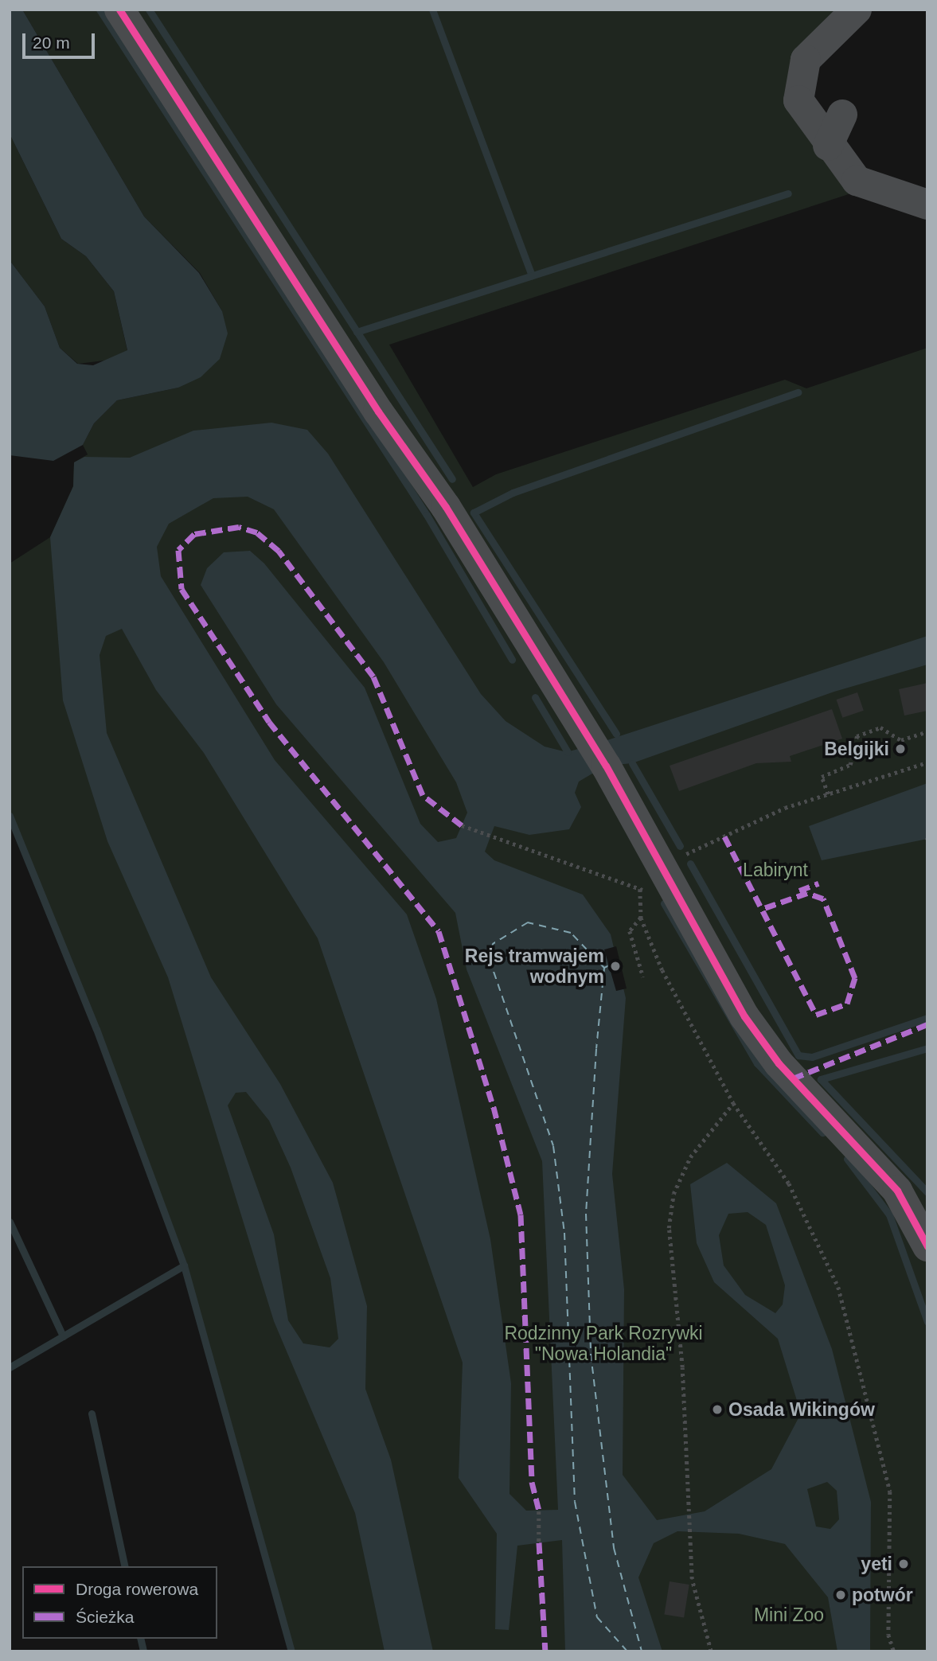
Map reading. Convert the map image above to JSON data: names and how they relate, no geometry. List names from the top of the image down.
{
  "parks": ["Labirynt", "Rodzinny Park Rozrywki \"Nowa Holandia\"", "Mini Zoo"],
  "places": [
    "Belgijki",
    "Rejs tramwajem wodnym",
    "Osada Wikingów",
    "yeti",
    "potwór"
  ],
  "legend": ["Droga rowerowa", "Ścieżka"],
  "scale_bar": "20 m"
}
